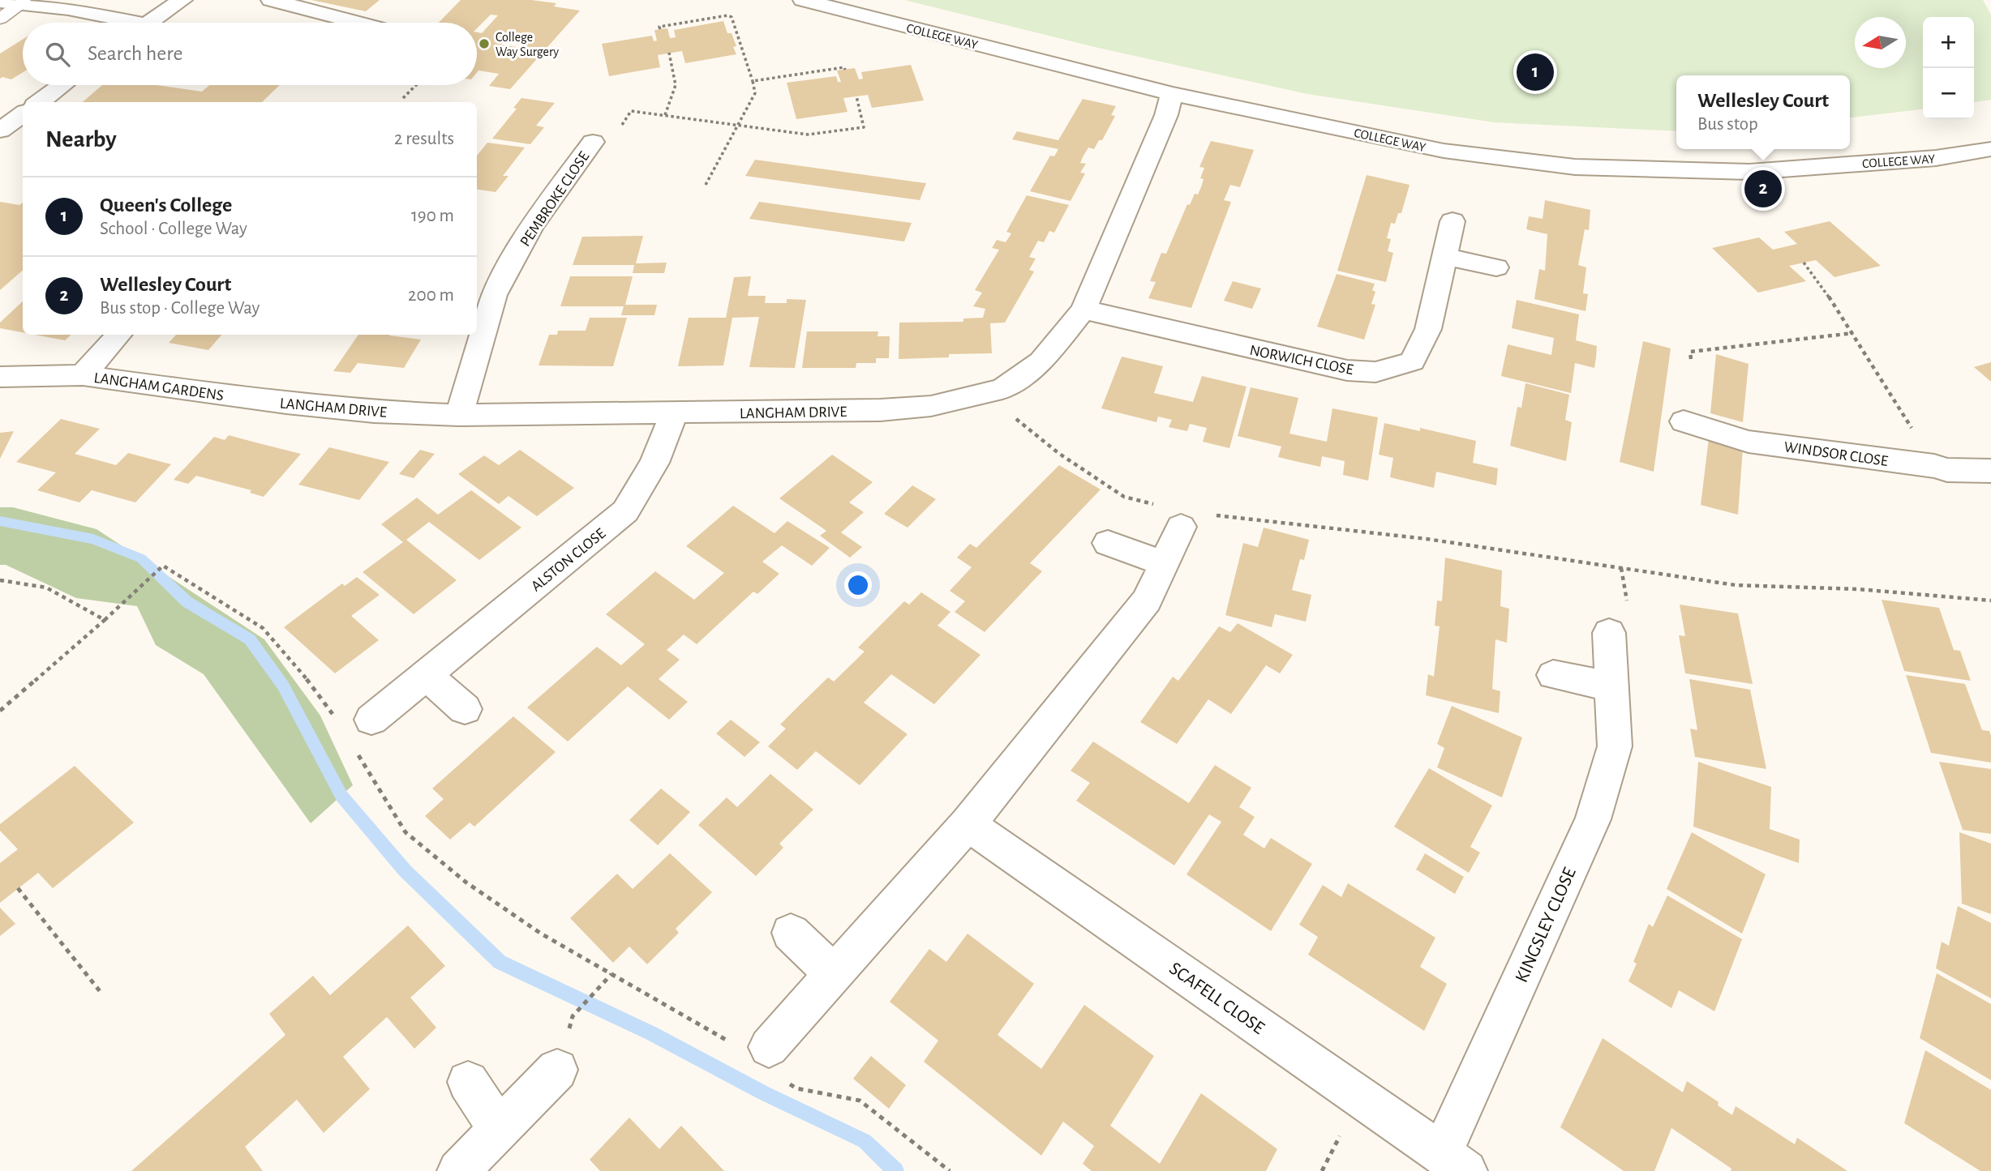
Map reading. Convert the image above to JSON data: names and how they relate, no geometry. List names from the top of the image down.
{
  "streets": {
    "street": [
      "COLLEGE WAY",
      "PEMBROKE CLOSE",
      "NORWICH CLOSE",
      "LANGHAM GARDENS",
      "LANGHAM DRIVE",
      "WINDSOR CLOSE",
      "ALSTON CLOSE",
      "KINGSLEY CLOSE",
      "SCAFELL CLOSE"
    ]
  },
  "crossings": [
    ["COLLEGE WAY", "LANGHAM DRIVE"],
    ["PEMBROKE CLOSE", "LANGHAM DRIVE"],
    ["NORWICH CLOSE", "LANGHAM DRIVE"],
    ["LANGHAM GARDENS", "LANGHAM DRIVE"],
    ["LANGHAM DRIVE", "ALSTON CLOSE"],
    ["KINGSLEY CLOSE", "SCAFELL CLOSE"]
  ],
  "places": ["College Way Surgery"],
  "north": "left",
  "page": {
    "map_buttons": ["+", "−"],
    "search": "Search here",
    "pins": ["1", "2"],
    "popup": ["Wellesley Court", "Bus stop"],
    "heading": ["Nearby", "2 results"],
    "list": [
      {
        "mark": "1",
        "name": "Queen's College",
        "note": "School · College Way",
        "value": "190 m"
      },
      {
        "mark": "2",
        "name": "Wellesley Court",
        "note": "Bus stop · College Way",
        "value": "200 m"
      }
    ]
  }
}
